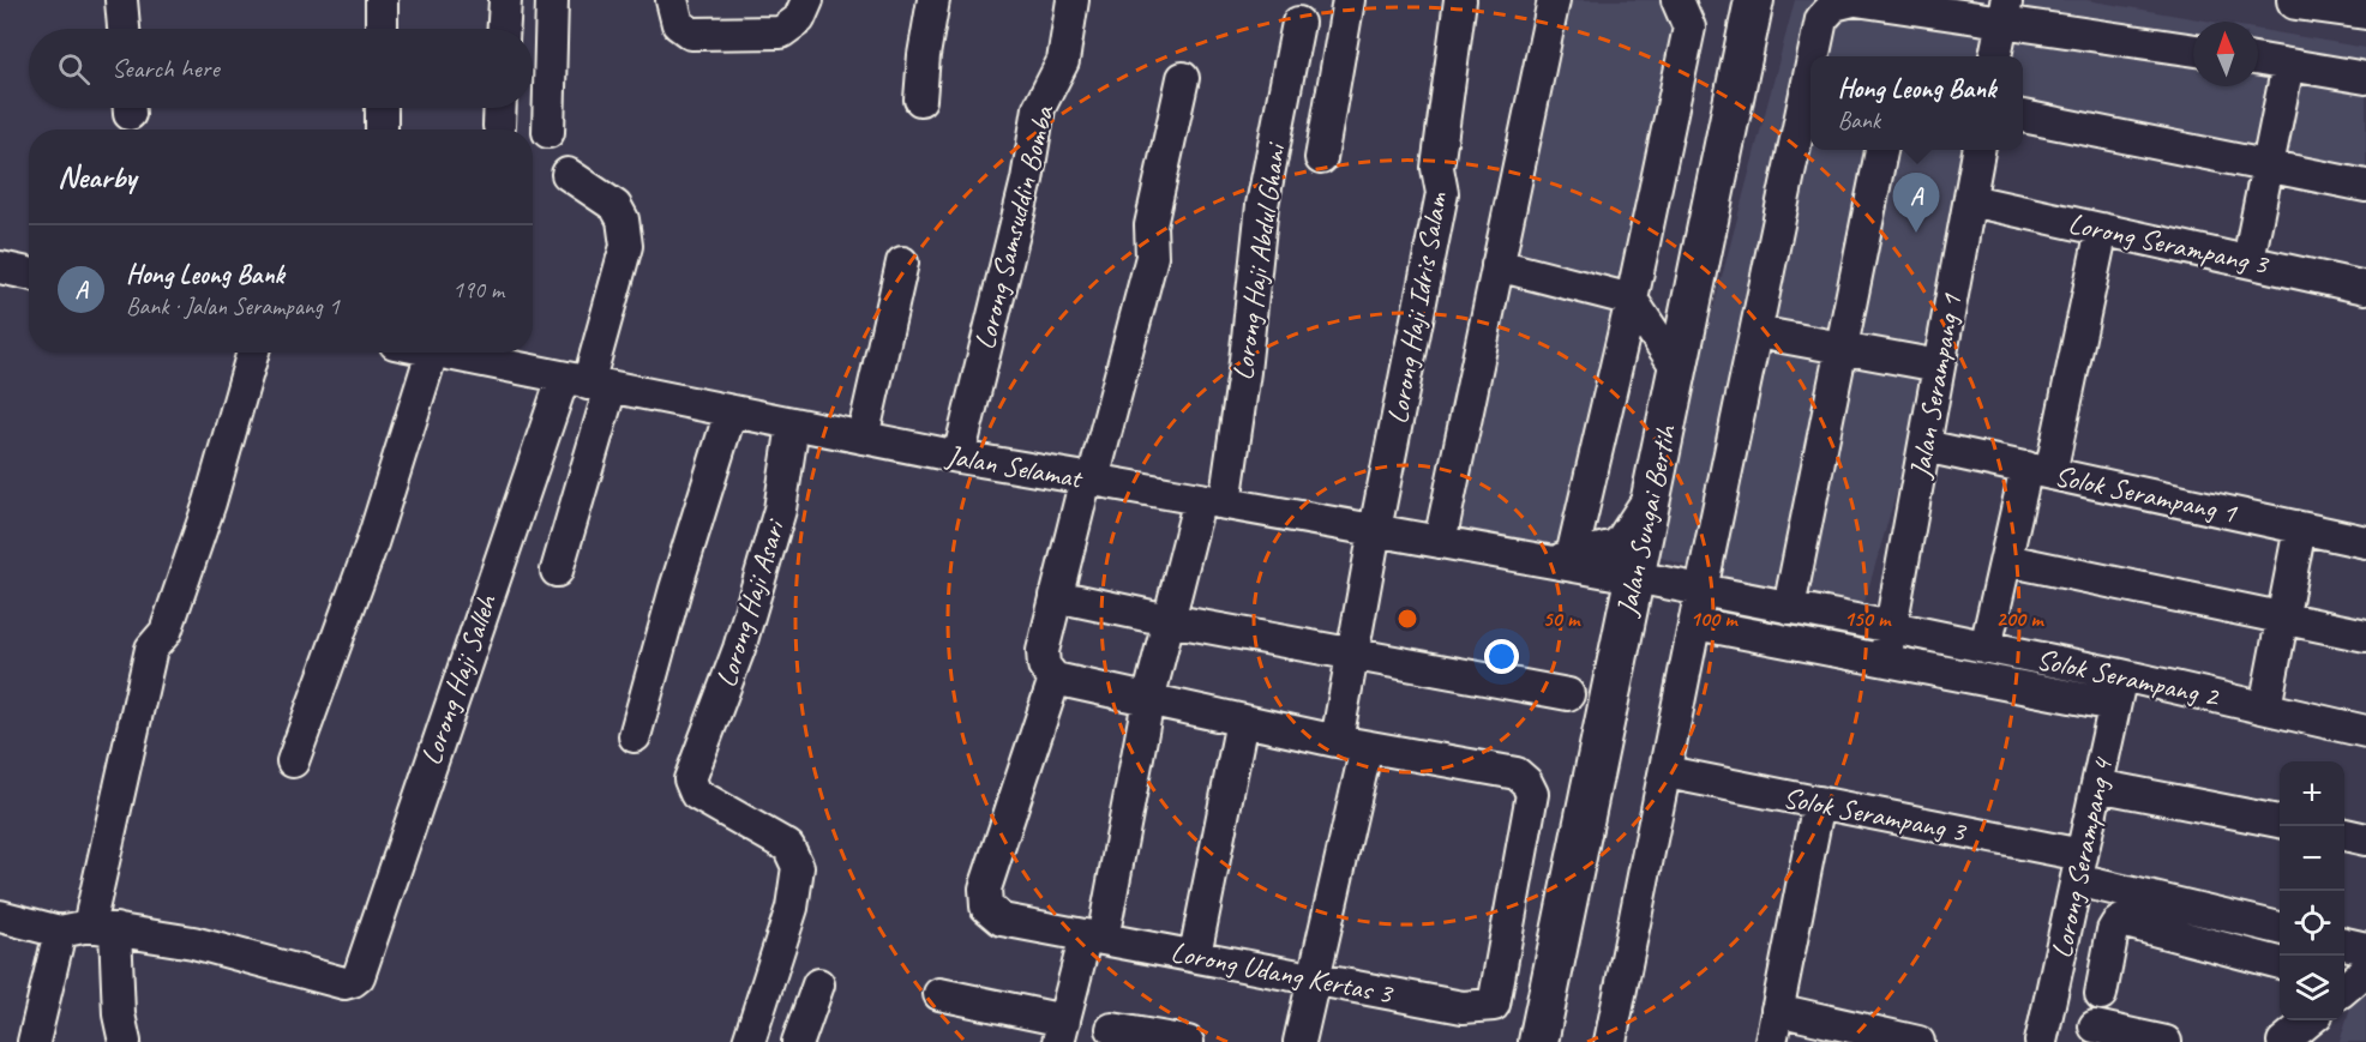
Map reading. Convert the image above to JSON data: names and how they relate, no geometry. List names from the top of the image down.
{
  "streets": {
    "main road": ["Jalan Sungai Bertih"],
    "street": [
      "Lorong Samsuddin Bomba",
      "Lorong Serampang 3",
      "Lorong Haji Abdul Ghani",
      "Lorong Haji Idris Salam",
      "Jalan Serampang 1",
      "Jalan Selamat",
      "Solok Serampang 1",
      "Lorong Haji Asari",
      "Solok Serampang 2",
      "Lorong Haji Salleh",
      "Solok Serampang 3",
      "Lorong Serampang 4",
      "Lorong Udang Kertas 3"
    ]
  },
  "crossings": [
    ["Lorong Samsuddin Bomba", "Jalan Selamat"],
    ["Lorong Serampang 3", "Jalan Serampang 1"],
    ["Lorong Haji Abdul Ghani", "Jalan Selamat"],
    ["Lorong Haji Abdul Ghani", "Lorong Udang Kertas 3"],
    ["Lorong Haji Idris Salam", "Jalan Selamat"],
    ["Lorong Haji Idris Salam", "Lorong Udang Kertas 3"],
    ["Jalan Serampang 1", "Solok Serampang 1"],
    ["Jalan Serampang 1", "Solok Serampang 2"],
    ["Jalan Selamat", "Jalan Sungai Bertih"],
    ["Jalan Selamat", "Lorong Haji Asari"],
    ["Jalan Selamat", "Solok Serampang 2"],
    ["Jalan Selamat", "Lorong Haji Salleh"],
    ["Jalan Sungai Bertih", "Solok Serampang 2"],
    ["Solok Serampang 2", "Lorong Serampang 4"],
    ["Solok Serampang 3", "Lorong Serampang 4"]
  ],
  "north": "top",
  "page": {
    "search": "Search here",
    "popup": ["Hong Leong Bank", "Bank"],
    "heading": "Nearby",
    "pins": "A",
    "list": [
      {
        "mark": "A",
        "name": "Hong Leong Bank",
        "note": "Bank · Jalan Serampang 1",
        "value": "190 m"
      }
    ],
    "map_buttons": ["+", "−"]
  },
  "rings": [
    "50 m",
    "100 m",
    "150 m",
    "200 m"
  ]
}
